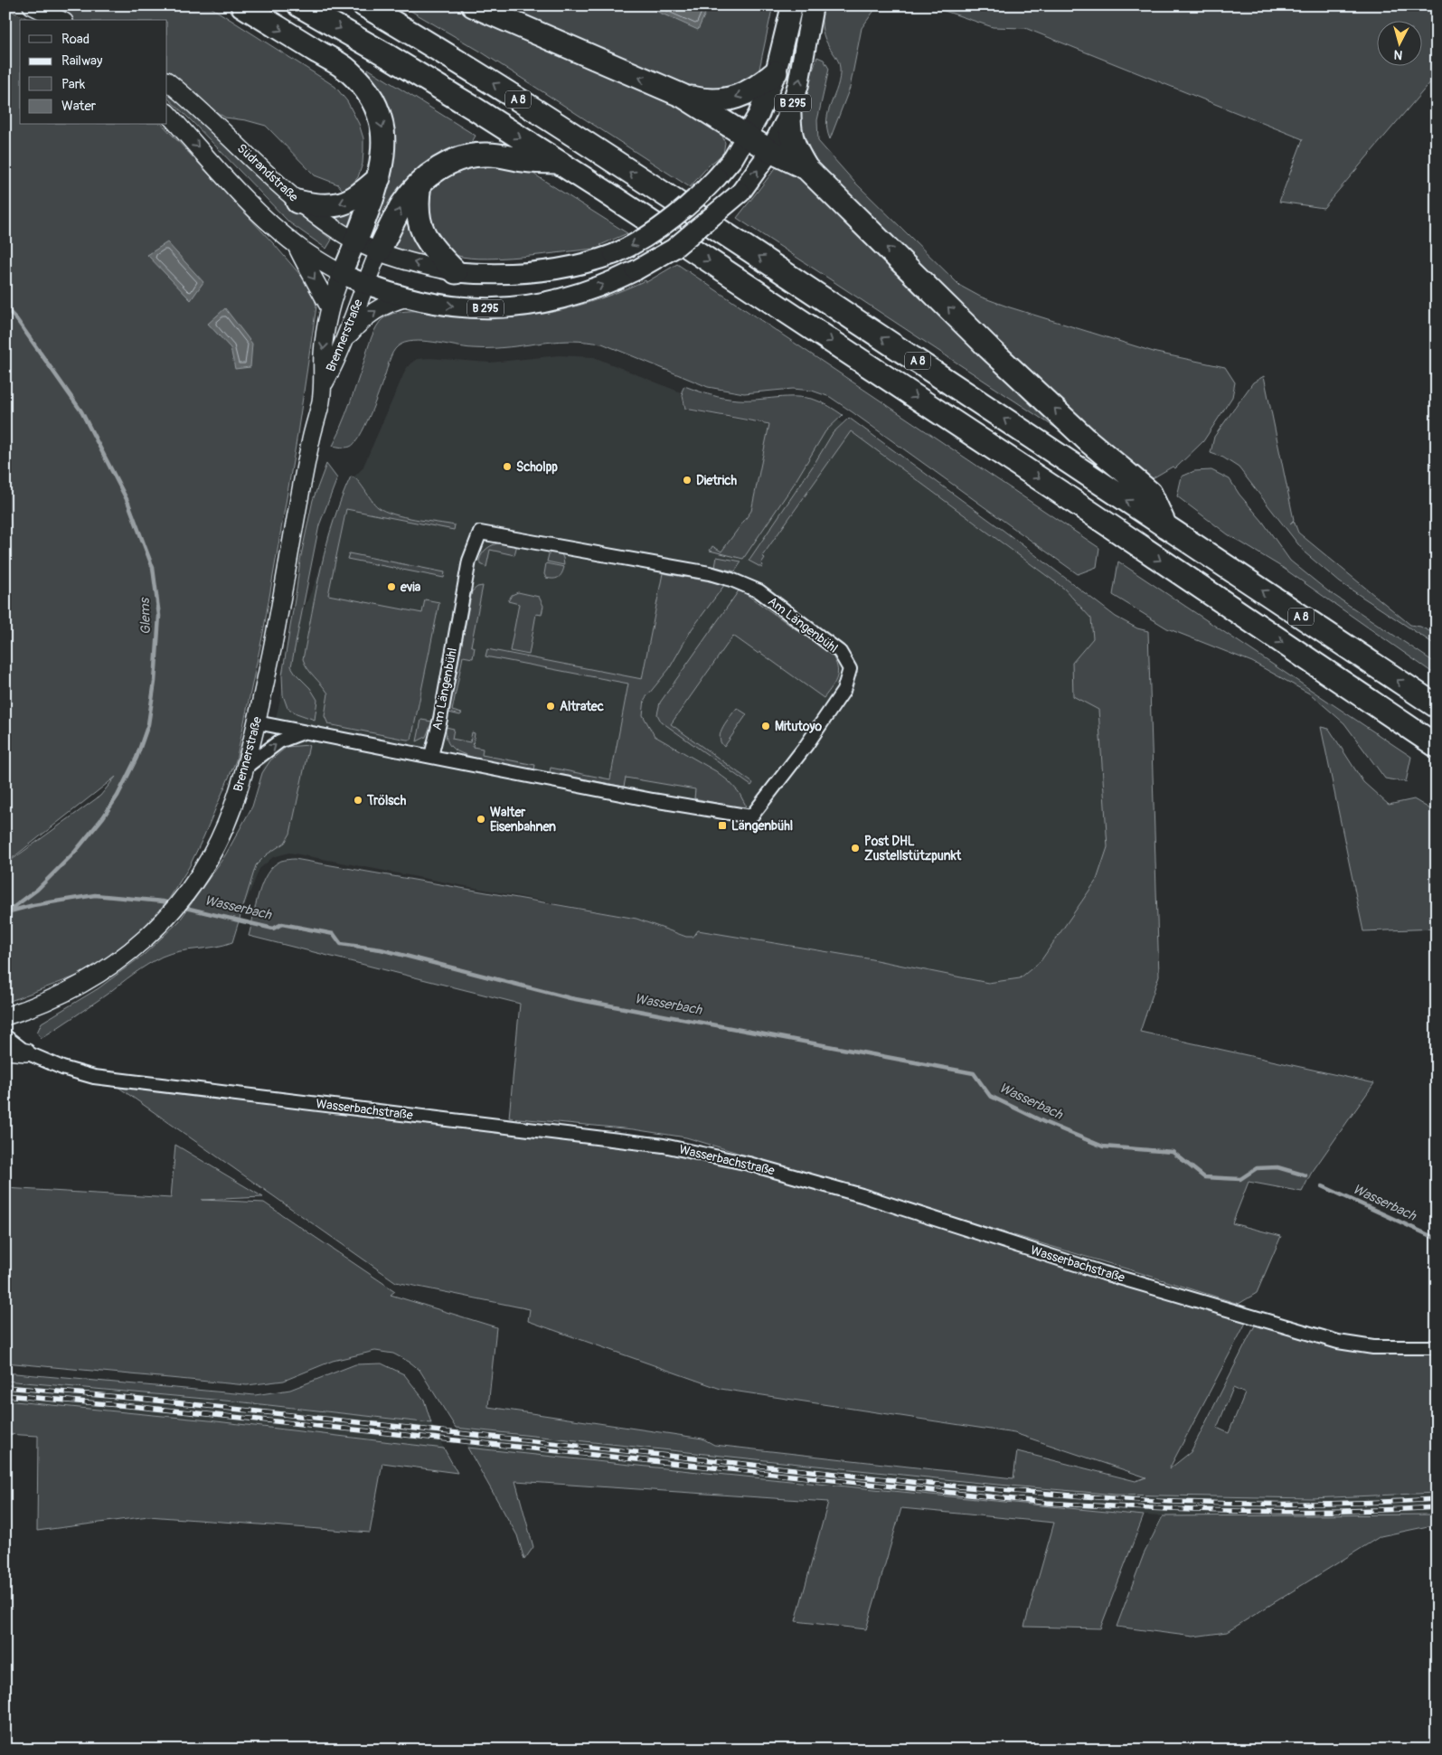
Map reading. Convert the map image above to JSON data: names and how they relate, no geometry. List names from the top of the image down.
{
  "streets": {
    "highway": ["A 8", "B 295"],
    "main road": ["Südrandstraße", "Brennerstraße"],
    "street": ["Am Längenbühl", "Wasserbachstraße"]
  },
  "crossings": [
    ["B 295", "Südrandstraße"],
    ["B 295", "Brennerstraße"],
    ["Südrandstraße", "Brennerstraße"],
    ["Brennerstraße", "Am Längenbühl"]
  ],
  "water": ["Glems", "Wasserbach"],
  "places": {
    "other": [
      "Scholpp",
      "Dietrich",
      "evia",
      "Altratec",
      "Mitutoyo",
      "Trölsch",
      "Walter Eisenbahnen",
      "Post DHL Zustellstützpunkt"
    ],
    "transit": ["Längenbühl"]
  },
  "legend": [
    "Road",
    "Railway",
    "Park",
    "Water"
  ],
  "north": "bottom"
}
